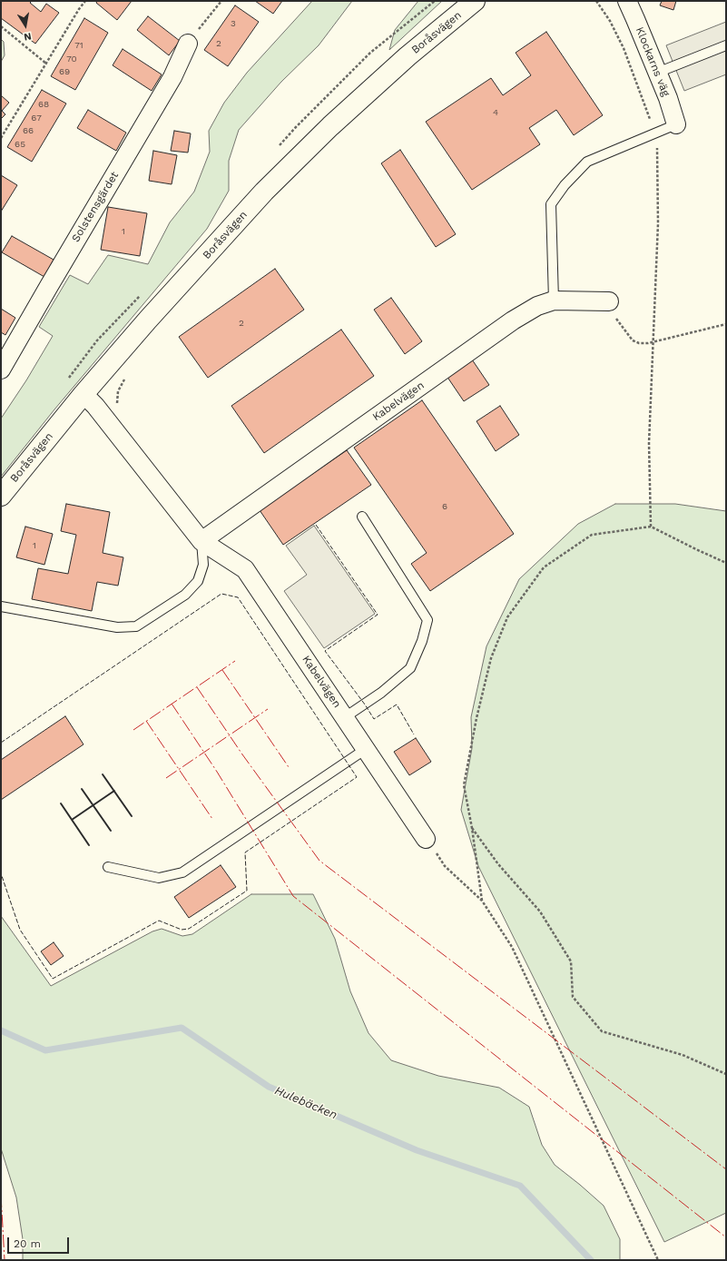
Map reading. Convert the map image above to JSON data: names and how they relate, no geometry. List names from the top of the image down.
{
  "streets": {
    "street": [
      "Boråsvägen",
      "Klockarns väg",
      "Solstensgärdet",
      "Kabelvägen"
    ]
  },
  "crossings": [
    ["Boråsvägen", "Kabelvägen"]
  ],
  "water": ["Hulebäcken"],
  "house_numbers": [
    "3",
    "2",
    "71",
    "70",
    "69",
    "68",
    "4",
    "67",
    "66",
    "65",
    "1",
    "2",
    "6",
    "1"
  ],
  "scale_bar": "20 m",
  "north": "bottom"
}
